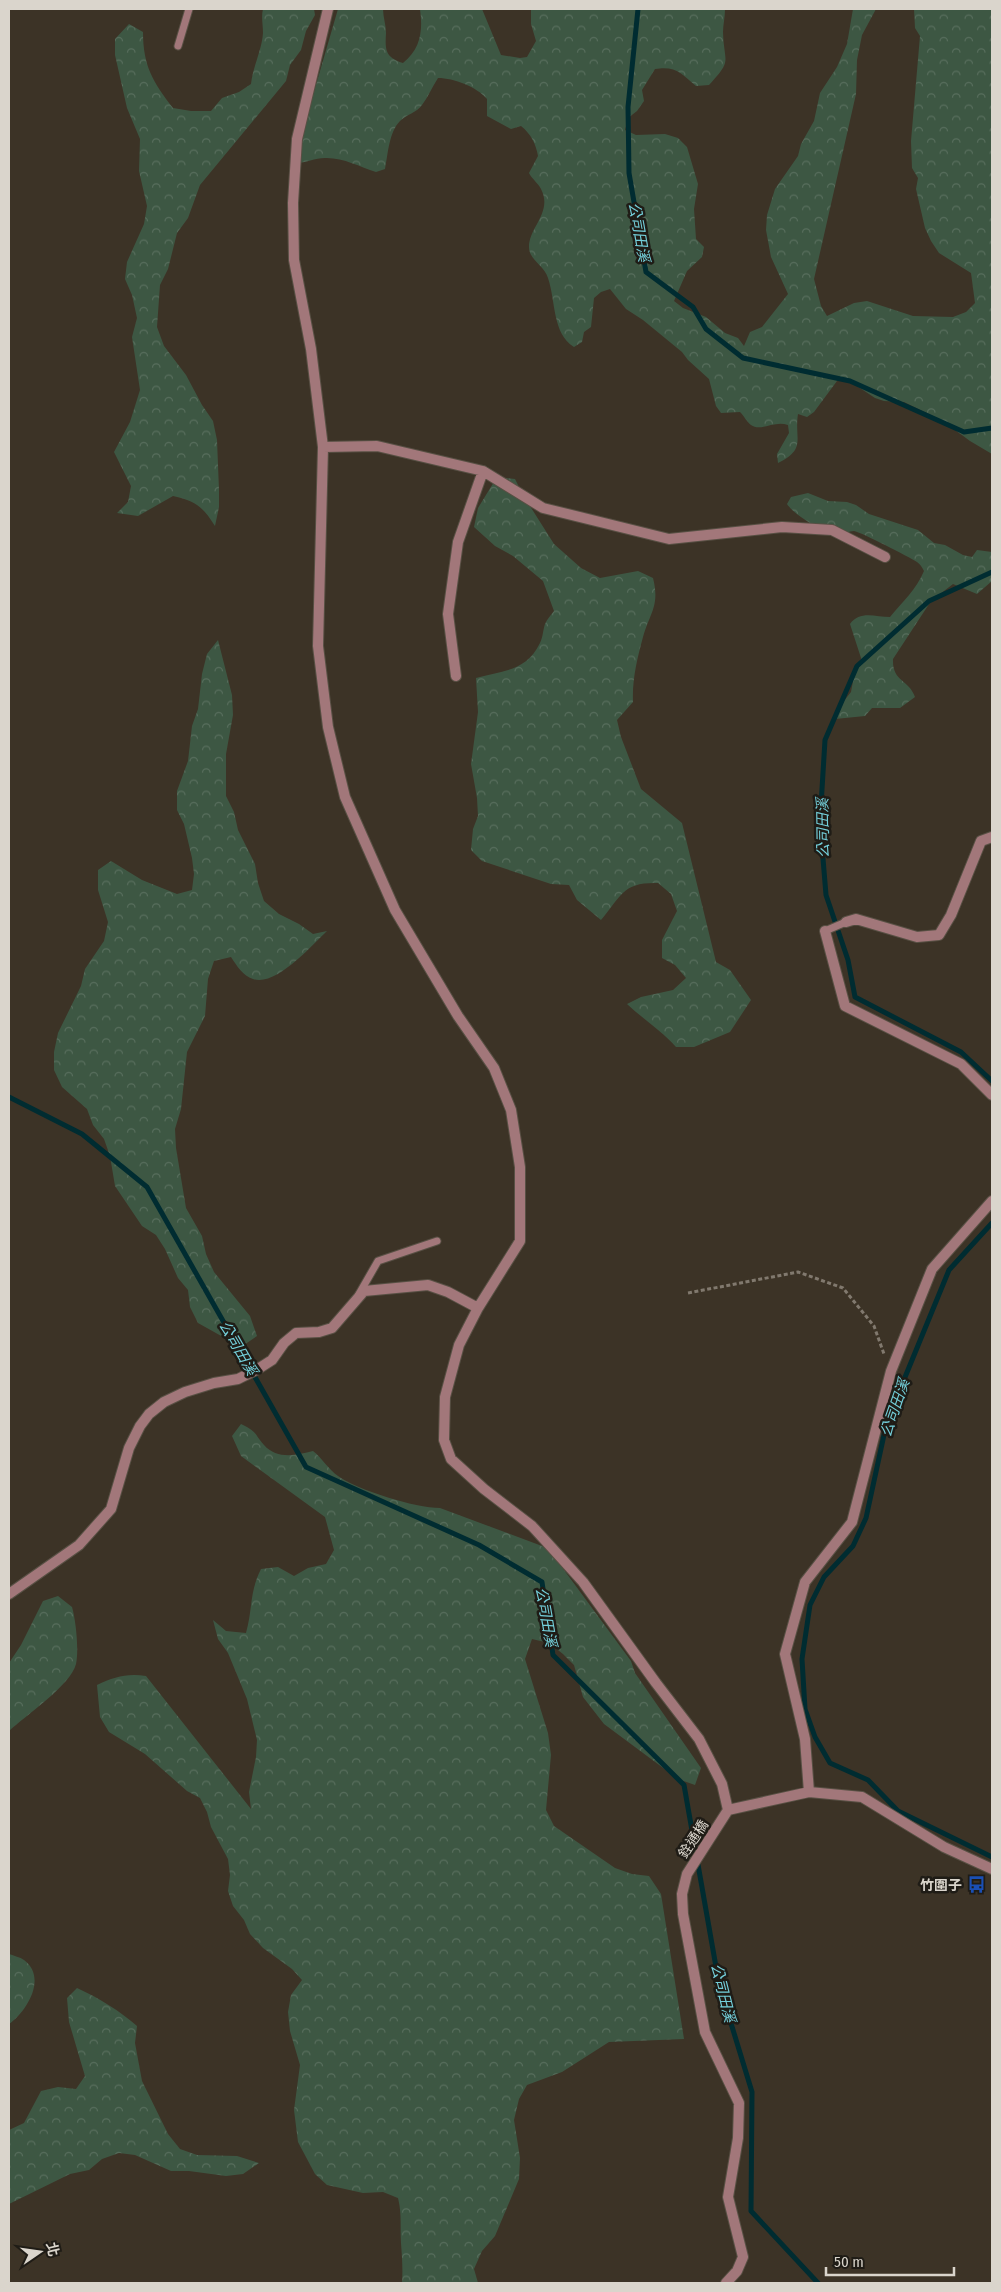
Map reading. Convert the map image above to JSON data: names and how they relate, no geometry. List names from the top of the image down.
{
  "streets": {
    "street": ["銓通橋"]
  },
  "water": ["公司田溪"],
  "places": {
    "bus stop": ["竹圍子"]
  },
  "scale_bar": "50 m",
  "north": "right"
}
